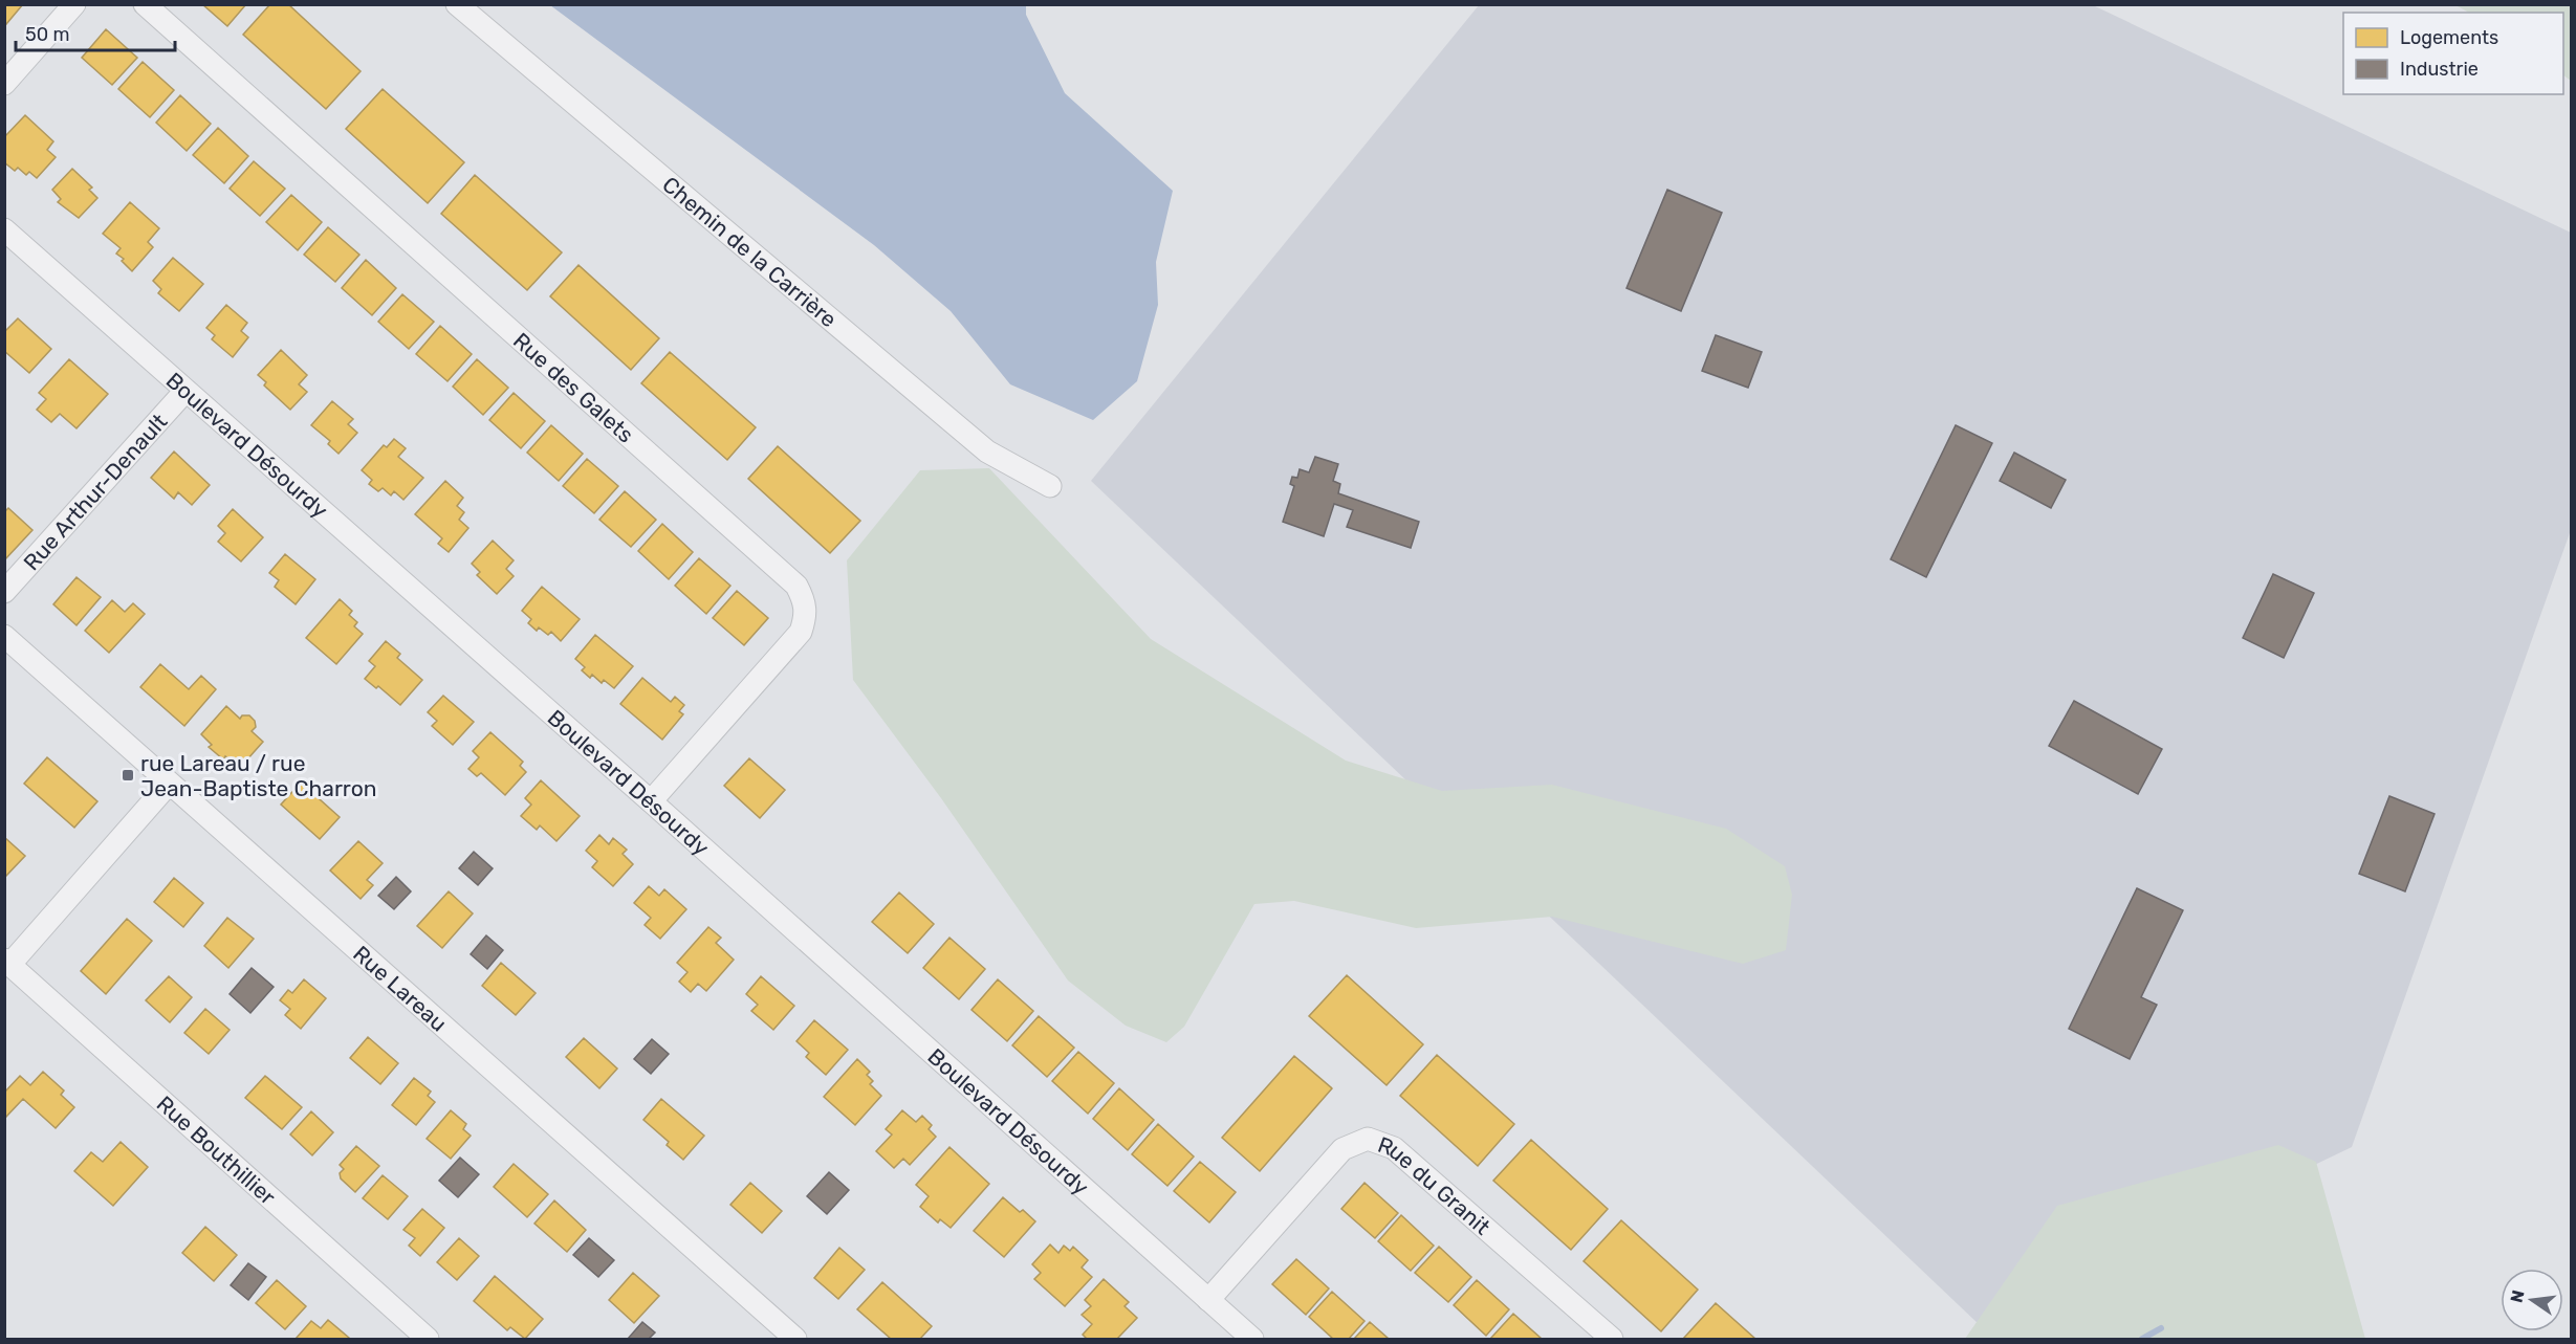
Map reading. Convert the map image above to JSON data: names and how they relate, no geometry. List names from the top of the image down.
{
  "streets": {
    "street": [
      "Chemin de la Carrière",
      "Rue des Galets",
      "Boulevard Désourdy",
      "Rue Arthur-Denault",
      "Rue Lareau",
      "Rue Bouthillier",
      "Rue du Granit"
    ]
  },
  "crossings": [
    ["Rue des Galets", "Boulevard Désourdy"],
    ["Boulevard Désourdy", "Rue Arthur-Denault"],
    ["Boulevard Désourdy", "Rue du Granit"]
  ],
  "places": {
    "transit": ["rue Lareau / rue Jean-Baptiste Charron"]
  },
  "legend": ["Logements", "Industrie"],
  "scale_bar": "50 m",
  "north": "left"
}
